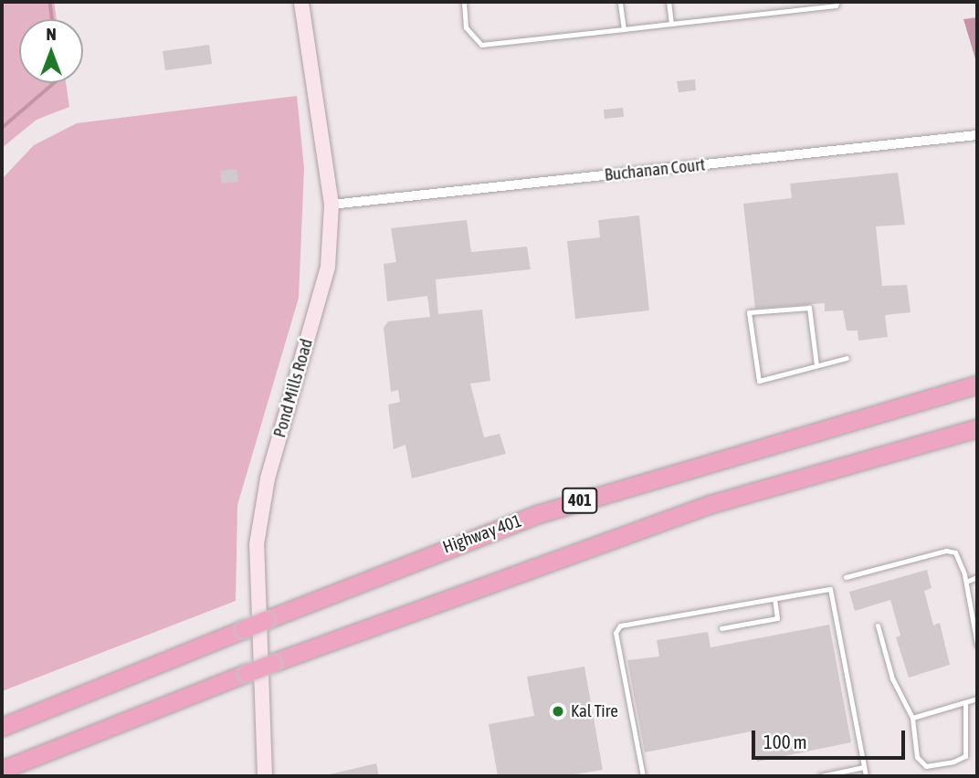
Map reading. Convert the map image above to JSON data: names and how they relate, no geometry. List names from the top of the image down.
{
  "streets": {
    "highway": ["401", "Highway 401"],
    "main road": ["Pond Mills Road"],
    "street": ["Buchanan Court"]
  },
  "crossings": [
    ["Buchanan Court", "Pond Mills Road"]
  ],
  "places": ["Kal Tire"],
  "scale_bar": "100 m",
  "north": "top"
}
